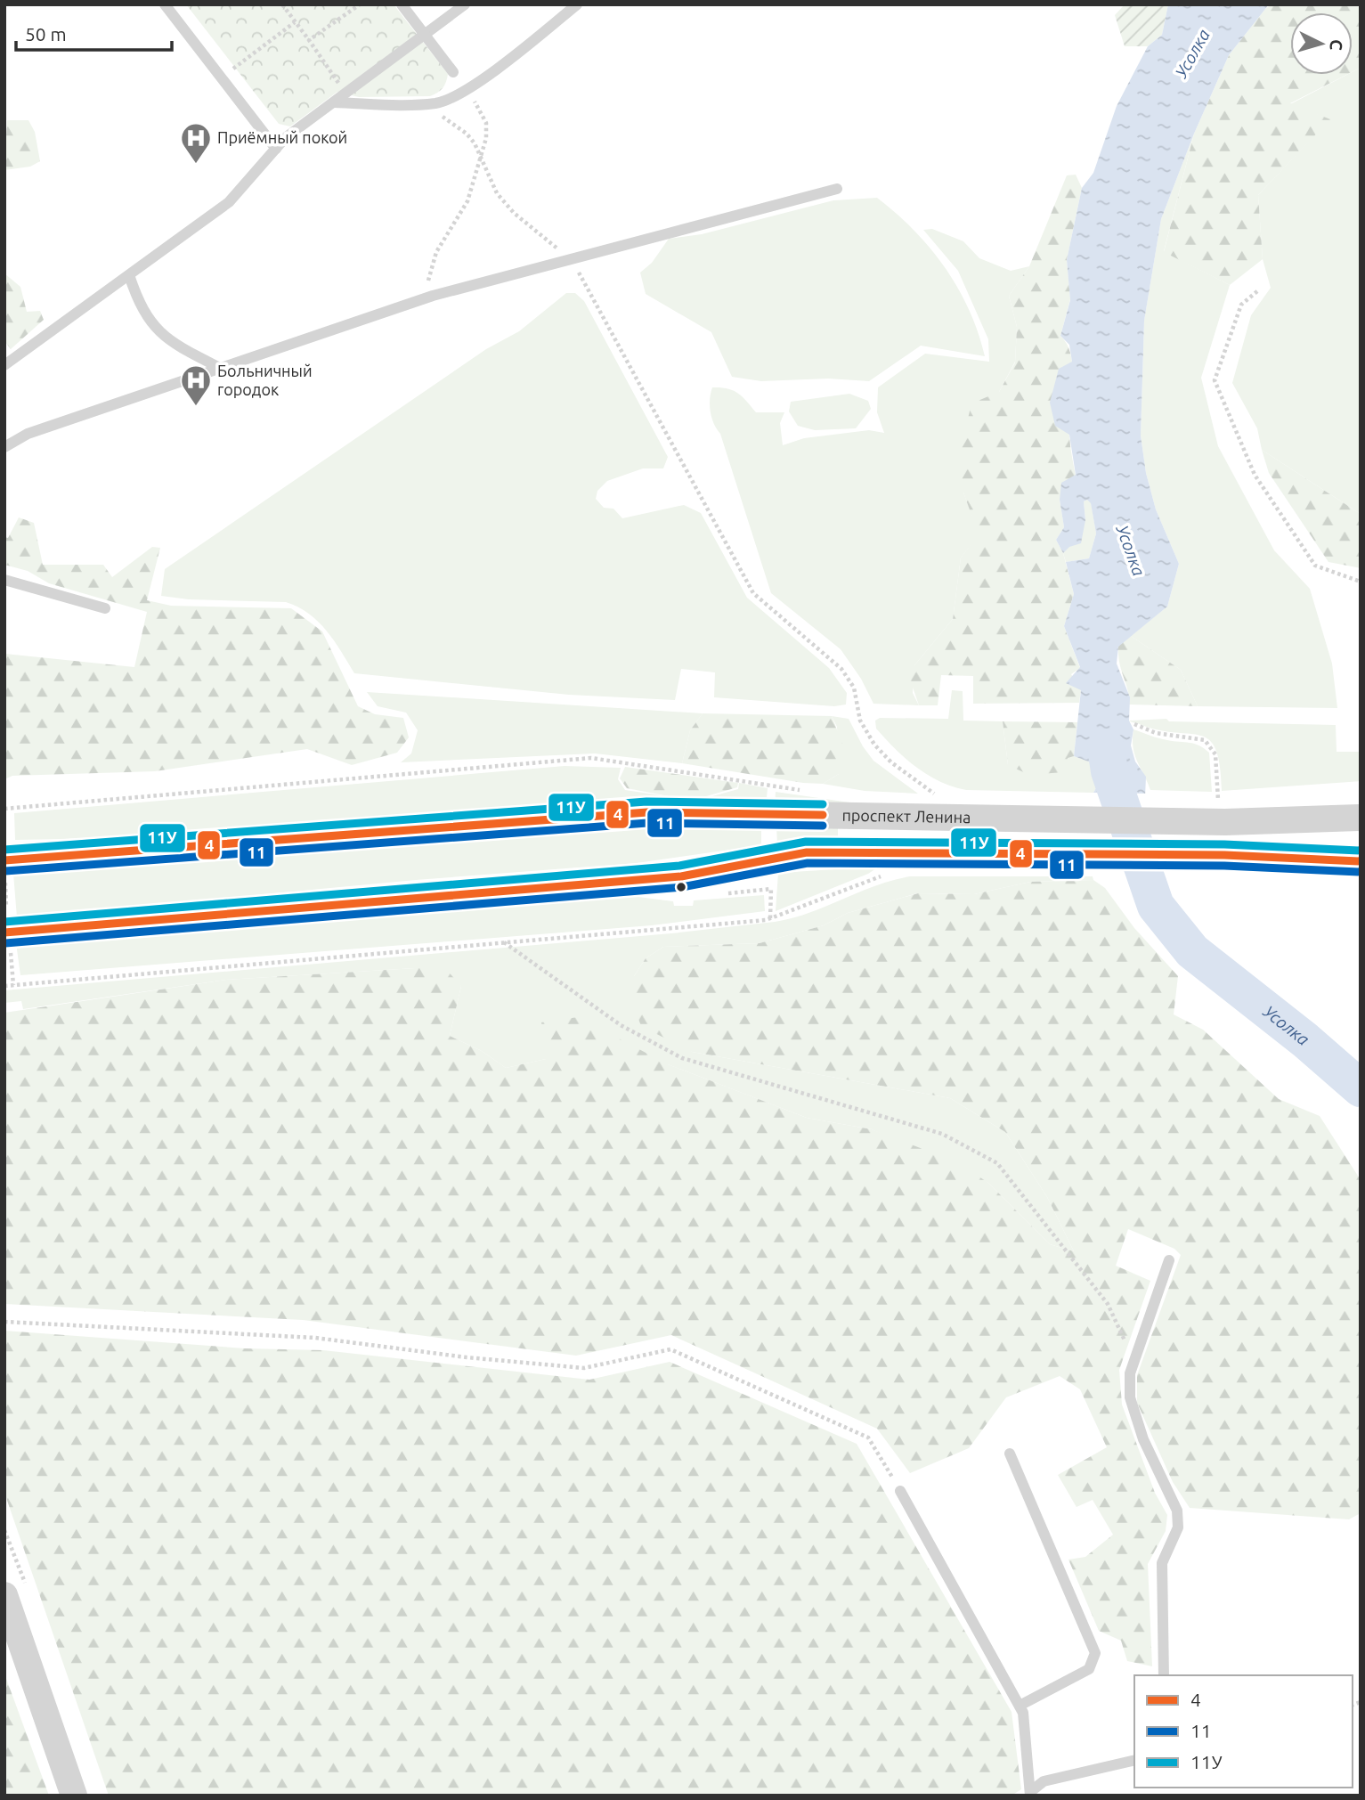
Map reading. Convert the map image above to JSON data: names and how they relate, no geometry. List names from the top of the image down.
{
  "streets": {
    "street": ["проспект Ленина"]
  },
  "water": ["Усолка"],
  "places": {
    "hospital": ["Приёмный покой", "Больничный городок"]
  },
  "lines": ["transit line 11У", "transit line 4", "transit line 11"],
  "legend": ["4", "11", "11У"],
  "scale_bar": "50 m",
  "north": "right"
}
